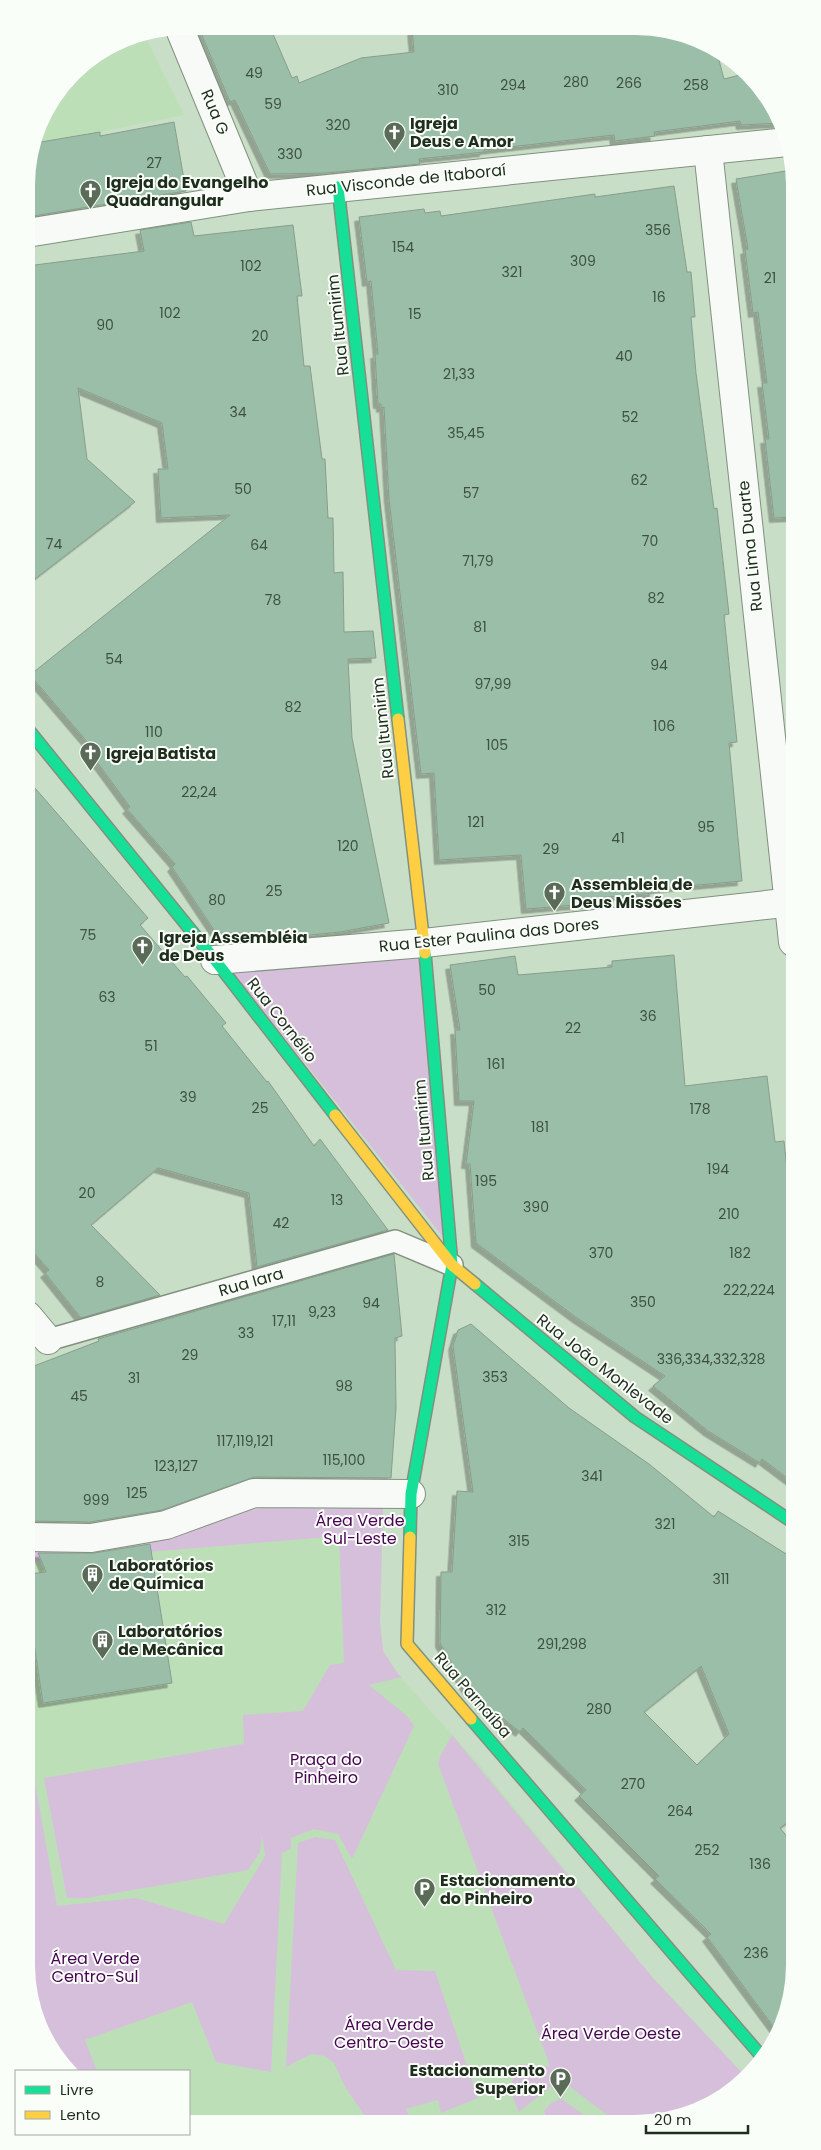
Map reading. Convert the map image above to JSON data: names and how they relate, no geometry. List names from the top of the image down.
{
  "streets": {
    "street": [
      "Rua G",
      "Rua Visconde de Itaboraí",
      "Rua Itumirim",
      "Rua Lima Duarte",
      "Rua Ester Paulina das Dores",
      "Rua Cornélio",
      "Rua João Monlevade",
      "Rua Parnaíba"
    ],
    "lane": ["Rua Iara"]
  },
  "crossings": [
    ["Rua G", "Rua Visconde de Itaboraí"],
    ["Rua Visconde de Itaboraí", "Rua Itumirim"],
    ["Rua Visconde de Itaboraí", "Rua Lima Duarte"],
    ["Rua Itumirim", "Rua Ester Paulina das Dores"],
    ["Rua Itumirim", "Rua Cornélio"],
    ["Rua Itumirim", "Rua Iara"],
    ["Rua Itumirim", "Rua João Monlevade"],
    ["Rua Itumirim", "Rua Parnaíba"],
    ["Rua Ester Paulina das Dores", "Rua Cornélio"],
    ["Rua Cornélio", "Rua Iara"],
    ["Rua Cornélio", "Rua João Monlevade"],
    ["Rua Cornélio", "Rua Parnaíba"],
    ["Rua Iara", "Rua João Monlevade"],
    ["Rua Iara", "Rua Parnaíba"],
    ["Rua João Monlevade", "Rua Parnaíba"]
  ],
  "parks": [
    "Área Verde Sul-Leste",
    "Praça do Pinheiro",
    "Área Verde Centro-Sul",
    "Área Verde Centro-Oeste",
    "Área Verde Oeste"
  ],
  "places": {
    "church": [
      "Igreja Deus e Amor",
      "Igreja do Evangelho Quadrangular",
      "Igreja Batista",
      "Assembleia de Deus Missões",
      "Igreja Assembléia de Deus"
    ],
    "building": ["Laboratórios de Química", "Laboratórios de Mecânica"],
    "parking": ["Estacionamento do Pinheiro", "Estacionamento Superior"]
  },
  "house_numbers": [
    "49",
    "280",
    "266",
    "294",
    "258",
    "310",
    "59",
    "320",
    "330",
    "27",
    "356",
    "154",
    "309",
    "102",
    "321",
    "21",
    "16",
    "102",
    "15",
    "90",
    "20",
    "40",
    "21,33",
    "34",
    "52",
    "35,45",
    "62",
    "50",
    "57",
    "70",
    "74",
    "64",
    "71,79",
    "82",
    "78",
    "81",
    "54",
    "94",
    "97,99",
    "82",
    "106",
    "110",
    "105",
    "22,24",
    "121",
    "95",
    "41",
    "120",
    "29",
    "25",
    "80",
    "75",
    "50",
    "63",
    "36",
    "22",
    "51",
    "161",
    "39",
    "25",
    "178",
    "181",
    "194",
    "195",
    "20",
    "13",
    "390",
    "210",
    "42",
    "370",
    "182",
    "8",
    "222,224",
    "350",
    "94",
    "9,23",
    "17,11",
    "33",
    "29",
    "336,334,332,328",
    "353",
    "31",
    "98",
    "45",
    "117,119,121",
    "115,100",
    "123,127",
    "341",
    "125",
    "999",
    "321",
    "315",
    "311",
    "312",
    "291,298",
    "280",
    "270",
    "264",
    "252",
    "136",
    "236"
  ],
  "legend": ["Livre", "Lento"],
  "scale_bar": "20 m"
}
